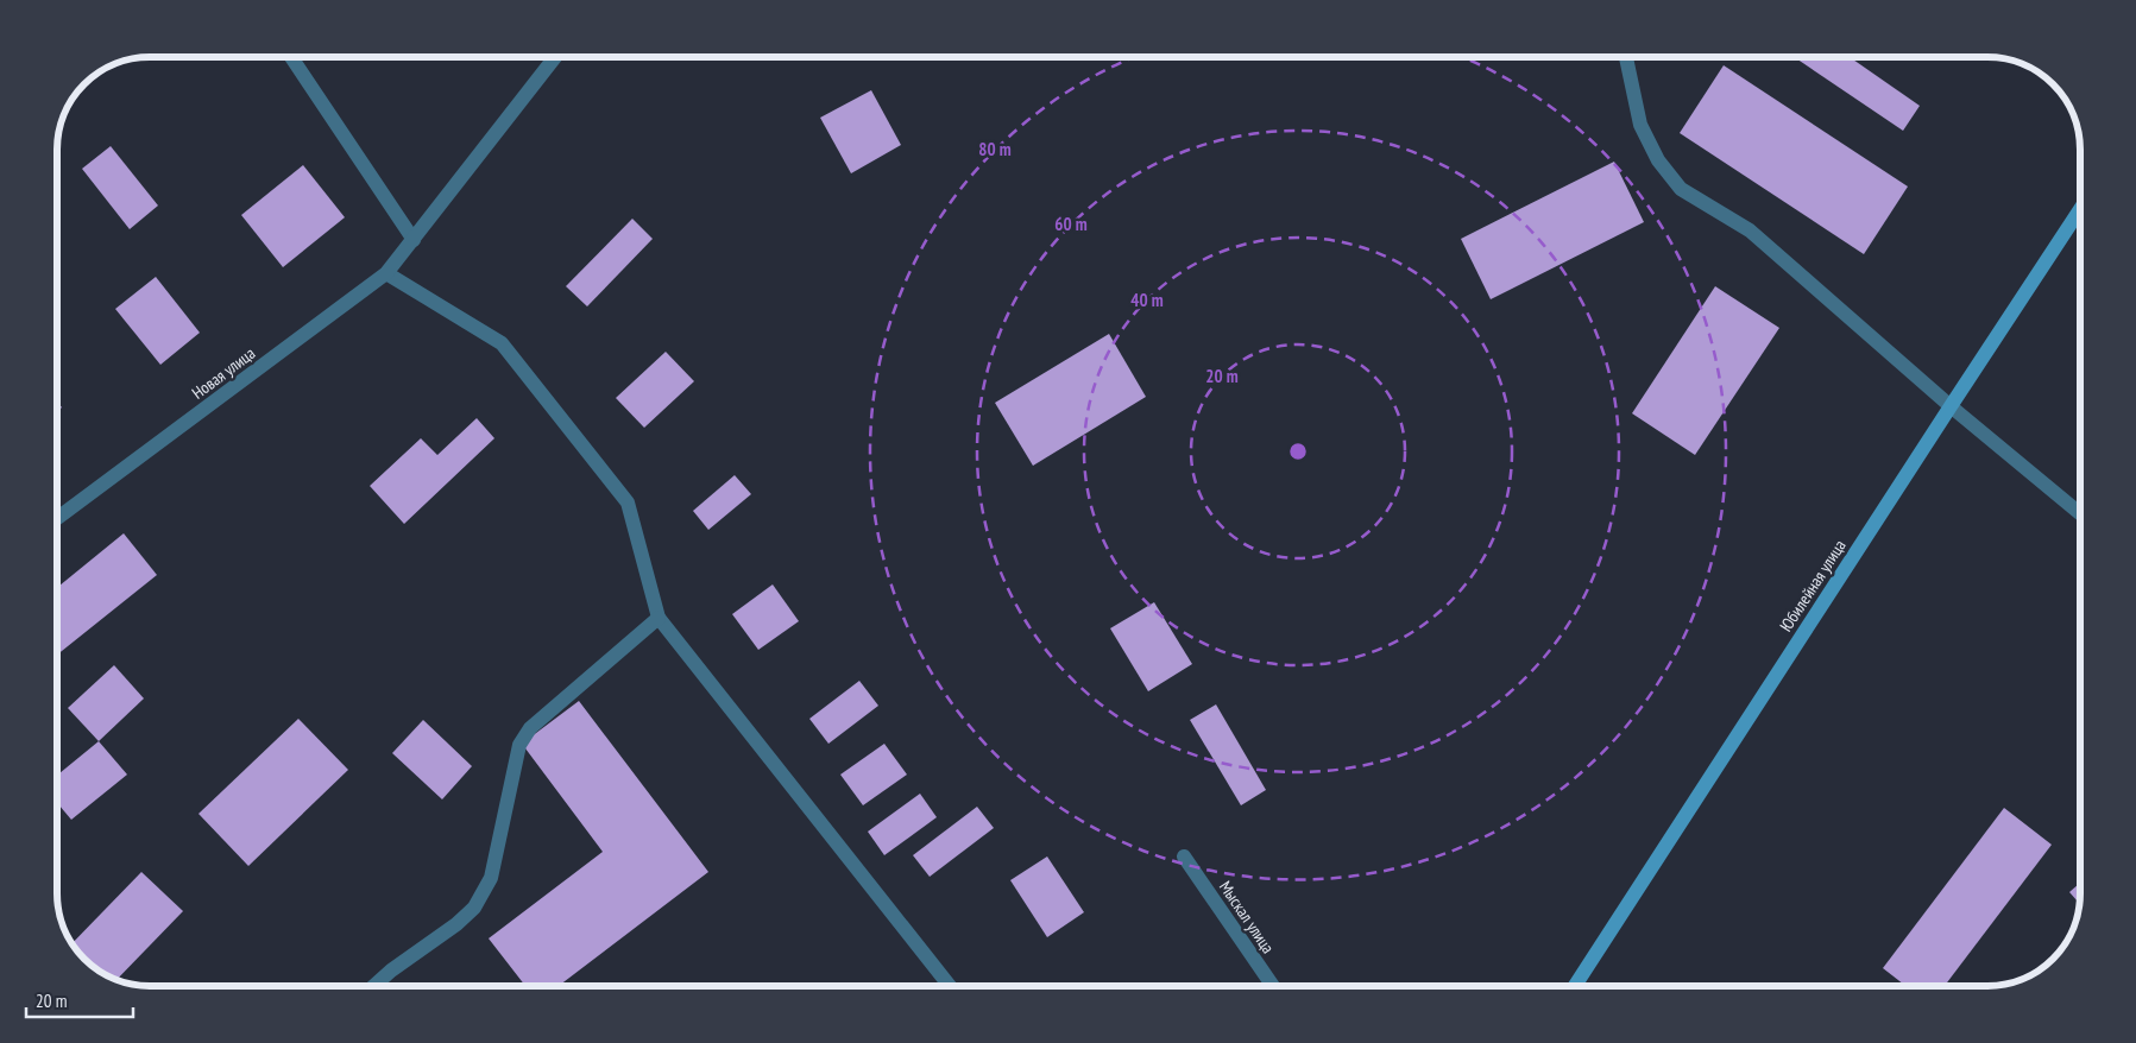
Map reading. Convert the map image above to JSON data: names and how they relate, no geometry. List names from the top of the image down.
{
  "streets": {
    "main road": ["Юбилейная улица"],
    "street": ["Новая улица", "Мыскал улица"]
  },
  "scale_bar": "20 m",
  "rings": [
    "80 m",
    "60 m",
    "40 m",
    "20 m"
  ]
}
